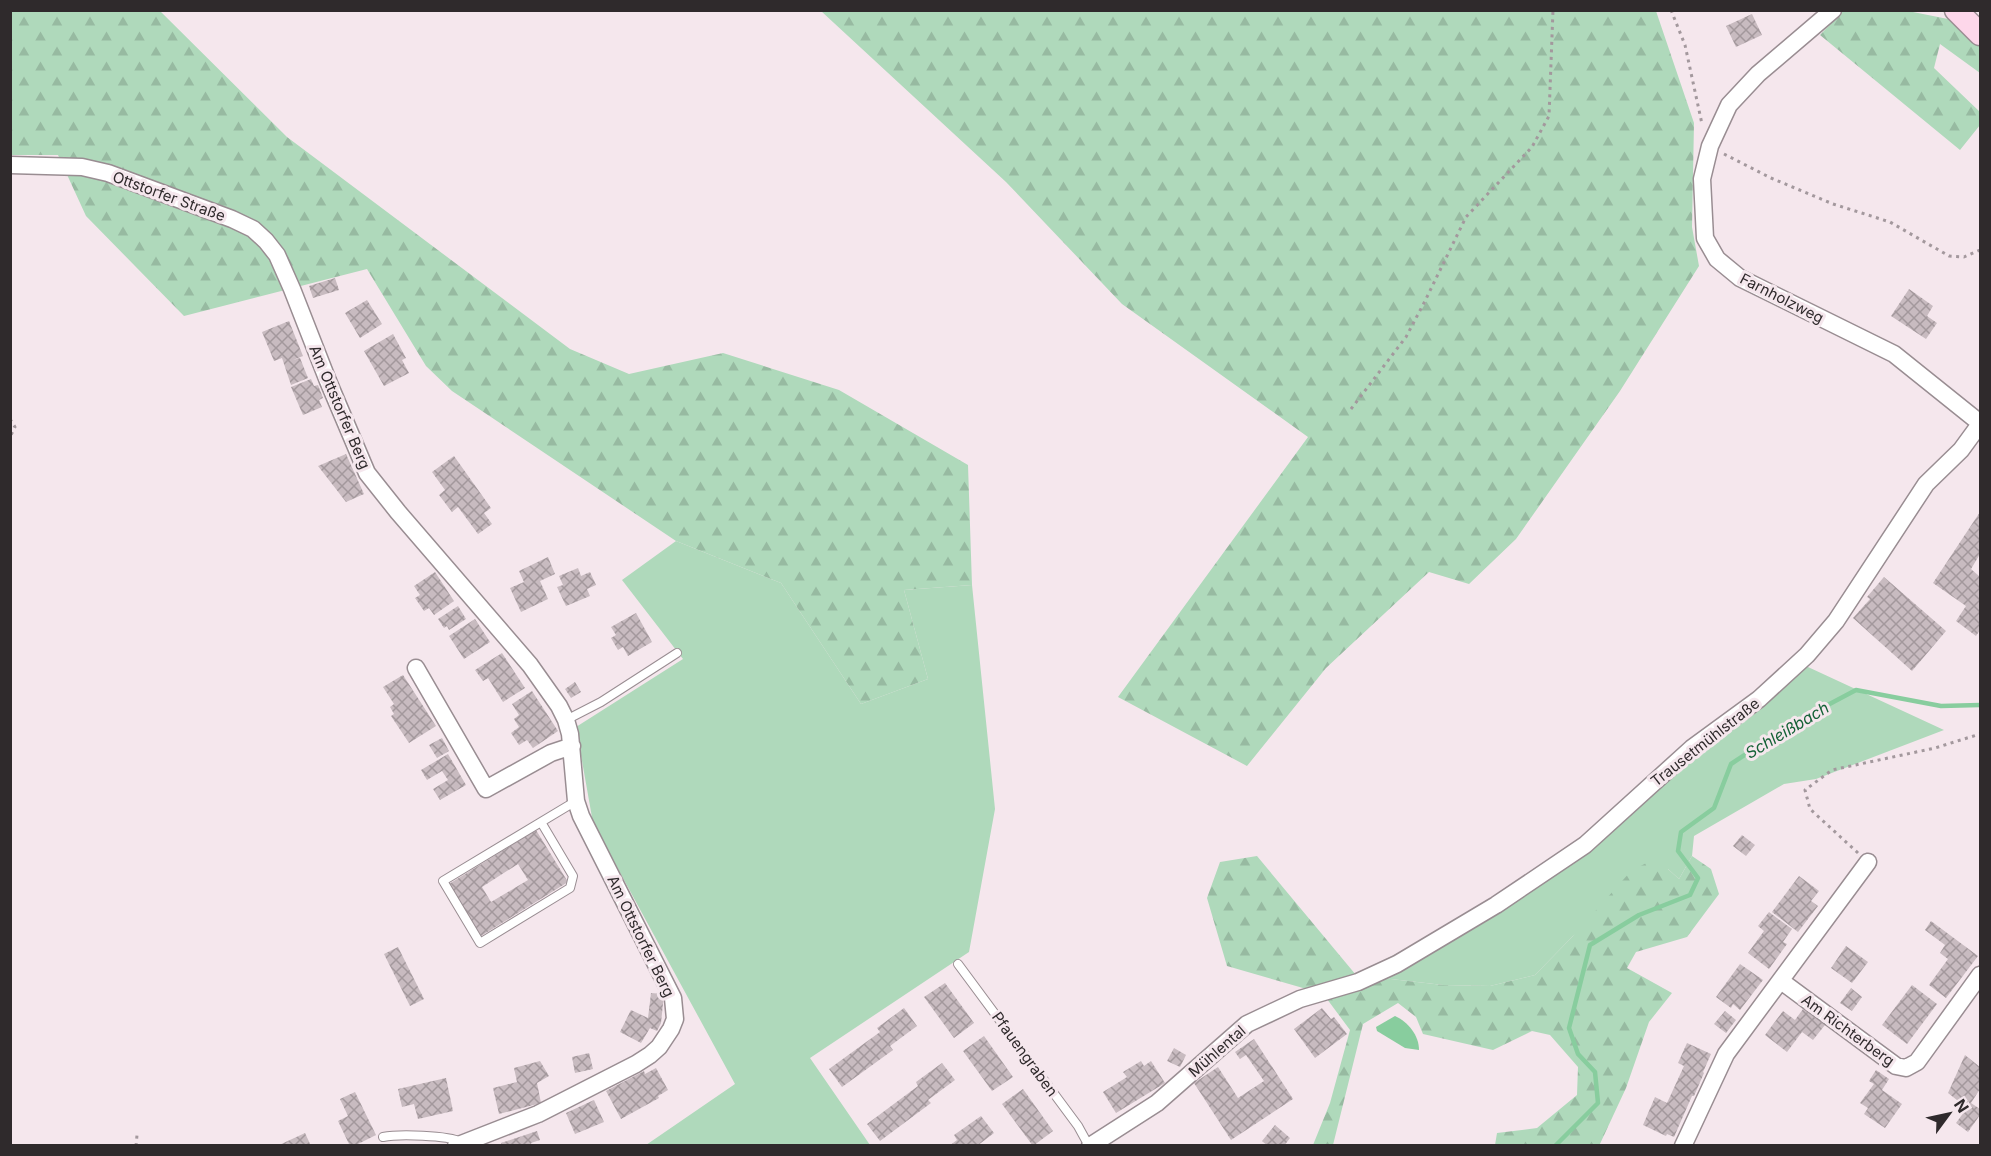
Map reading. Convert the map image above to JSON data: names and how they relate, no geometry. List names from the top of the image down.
{
  "streets": {
    "street": [
      "Ottstorfer Straße",
      "Farnholzweg",
      "Am Ottstorfer Berg",
      "Trausetmühlstraße",
      "Am Richterberg",
      "Mühlental"
    ],
    "lane": ["Pfauengraben"]
  },
  "crossings": [
    ["Ottstorfer Straße", "Am Ottstorfer Berg"],
    ["Farnholzweg", "Trausetmühlstraße"],
    ["Trausetmühlstraße", "Mühlental"],
    ["Mühlental", "Pfauengraben"]
  ],
  "water": ["Schleißbach"],
  "north": "top right"
}
